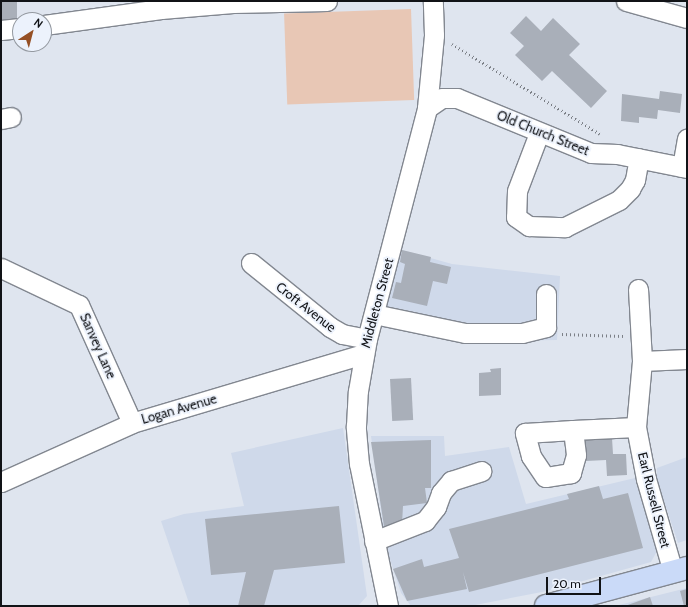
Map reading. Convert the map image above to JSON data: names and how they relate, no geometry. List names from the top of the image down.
{
  "streets": {
    "street": [
      "Old Church Street",
      "Middleton Street",
      "Croft Avenue",
      "Sanvey Lane",
      "Logan Avenue",
      "Earl Russell Street"
    ]
  },
  "crossings": [
    ["Old Church Street", "Middleton Street"],
    ["Middleton Street", "Croft Avenue"],
    ["Middleton Street", "Logan Avenue"],
    ["Croft Avenue", "Logan Avenue"],
    ["Sanvey Lane", "Logan Avenue"]
  ],
  "scale_bar": "20 m",
  "north": "top right"
}
